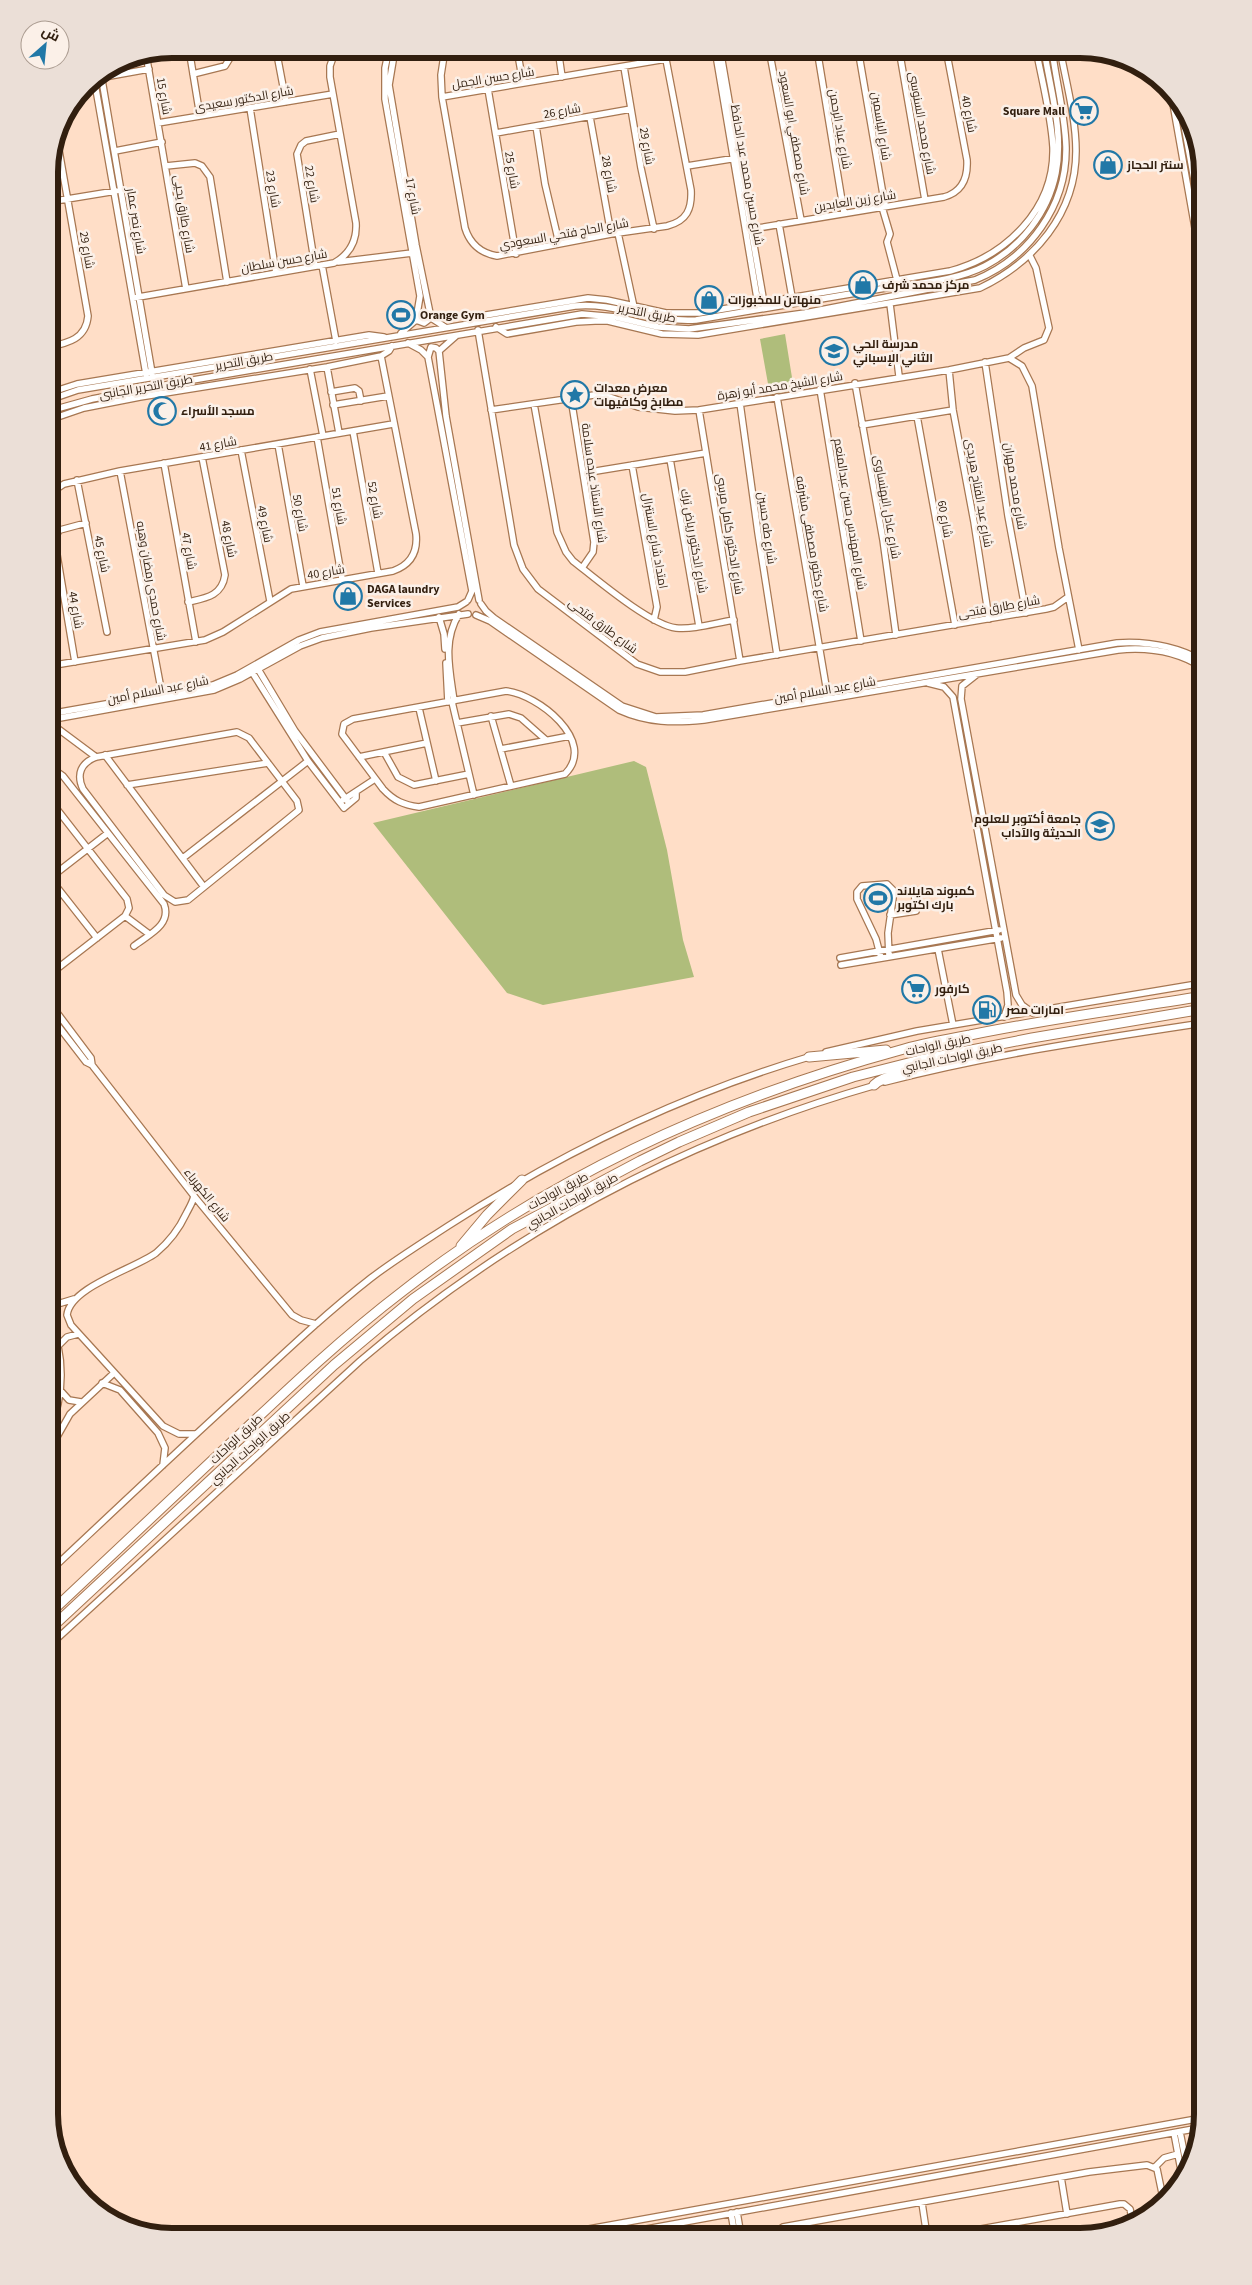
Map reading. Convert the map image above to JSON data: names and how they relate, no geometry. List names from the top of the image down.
{
  "streets": {
    "highway": ["طريق الواحات"],
    "street": [
      "شارع حسن الجمل",
      "شارع 15",
      "شارع الدكتور سعيدى",
      "شارع 26",
      "شارع 40",
      "شارع محمد السنوسى",
      "شارع الياسمين",
      "شارع عباد الرحمن",
      "شارع مصطفي ابو السعود",
      "شارع 29",
      "شارع 25",
      "شارع 28",
      "شارع حسين محمد عبد الحافظ",
      "شارع 22",
      "شارع 23",
      "شارع 17",
      "شارع زين العابدين",
      "شارع طارق يحيى",
      "شارع نصر عمار",
      "شارع الحاج فتحي السعودي",
      "شارع حسن سلطان",
      "طريق التحرير",
      "شارع الشيخ محمد أبو زهرة",
      "طريق التحرير الجانبى",
      "شارع 41",
      "شارع الأستاذ عبده سلامة",
      "شارع محمد مهران",
      "شارع عبد الفتاح هريدى",
      "شارع 52",
      "شارع 51",
      "شارع عادل البهنساوى",
      "شارع 50",
      "شارع المهندس حسن عبدالمنعم",
      "شارع 60",
      "شارع 49",
      "شارع طه حسين",
      "شارع الدكتور كامل مرسى",
      "شارع 48",
      "امتداد شارع السنترال",
      "شارع الدكتور رياض ترك",
      "شارع دكتور مصطفى مشرفه",
      "شارع 47",
      "شارع 45",
      "شارع حمدى رمضان وهبه",
      "شارع طارق فتحى",
      "شارع 44",
      "شارع عبد السلام أمين",
      "طريق الواحات الجانبي",
      "شارع الكهرباء"
    ]
  },
  "crossings": [
    ["شارع حسن الجمل", "شارع 29"],
    ["شارع حسن الجمل", "شارع 25"],
    ["شارع حسن الجمل", "شارع الحاج فتحي السعودي"],
    ["شارع 15", "شارع الدكتور سعيدى"],
    ["شارع 15", "شارع طارق يحيى"],
    ["شارع الدكتور سعيدى", "شارع 23"],
    ["شارع الدكتور سعيدى", "شارع حسن سلطان"],
    ["شارع 26", "شارع 29"],
    ["شارع 26", "شارع 25"],
    ["شارع 26", "شارع 28"],
    ["شارع 40", "شارع زين العابدين"],
    ["شارع 40", "طريق التحرير الجانبى"],
    ["شارع 40", "شارع 41"],
    ["شارع 40", "شارع 52"],
    ["شارع 40", "شارع 51"],
    ["شارع 40", "شارع 50"],
    ["شارع 40", "شارع 49"],
    ["شارع 40", "شارع 47"],
    ["شارع 40", "شارع حمدى رمضان وهبه"],
    ["شارع 40", "شارع 44"],
    ["شارع محمد السنوسى", "شارع زين العابدين"],
    ["شارع الياسمين", "شارع زين العابدين"],
    ["شارع عباد الرحمن", "شارع زين العابدين"],
    ["شارع مصطفي ابو السعود", "شارع زين العابدين"],
    ["شارع 29", "شارع الحاج فتحي السعودي"],
    ["شارع 25", "شارع الحاج فتحي السعودي"],
    ["شارع 28", "شارع الحاج فتحي السعودي"],
    ["شارع حسين محمد عبد الحافظ", "شارع زين العابدين"],
    ["شارع 22", "شارع حسن سلطان"],
    ["شارع 23", "شارع حسن سلطان"],
    ["شارع طارق يحيى", "شارع حسن سلطان"],
    ["شارع نصر عمار", "شارع حسن سلطان"],
    ["شارع نصر عمار", "طريق التحرير الجانبى"],
    ["طريق التحرير", "طريق التحرير الجانبى"],
    ["طريق التحرير", "شارع طارق فتحى"],
    ["شارع الشيخ محمد أبو زهرة", "شارع الأستاذ عبده سلامة"],
    ["شارع الشيخ محمد أبو زهرة", "شارع محمد مهران"],
    ["شارع الشيخ محمد أبو زهرة", "شارع عبد الفتاح هريدى"],
    ["شارع الشيخ محمد أبو زهرة", "شارع عادل البهنساوى"],
    ["شارع الشيخ محمد أبو زهرة", "شارع المهندس حسن عبدالمنعم"],
    ["شارع الشيخ محمد أبو زهرة", "شارع طه حسين"],
    ["شارع الشيخ محمد أبو زهرة", "شارع الدكتور كامل مرسى"],
    ["شارع الشيخ محمد أبو زهرة", "شارع دكتور مصطفى مشرفه"],
    ["شارع الشيخ محمد أبو زهرة", "شارع طارق فتحى"],
    ["طريق التحرير الجانبى", "شارع 51"],
    ["شارع 41", "شارع 52"],
    ["شارع 41", "شارع 51"],
    ["شارع 41", "شارع 50"],
    ["شارع 41", "شارع 49"],
    ["شارع 41", "شارع 48"],
    ["شارع 41", "شارع 47"],
    ["شارع 41", "شارع 45"],
    ["شارع 41", "شارع حمدى رمضان وهبه"],
    ["شارع محمد مهران", "شارع طارق فتحى"],
    ["شارع عبد الفتاح هريدى", "شارع طارق فتحى"],
    ["شارع عادل البهنساوى", "شارع طارق فتحى"],
    ["شارع المهندس حسن عبدالمنعم", "شارع طارق فتحى"],
    ["شارع 60", "شارع طارق فتحى"],
    ["شارع طه حسين", "شارع طارق فتحى"],
    ["شارع الدكتور كامل مرسى", "شارع طارق فتحى"],
    ["شارع 48", "شارع 47"],
    ["شارع دكتور مصطفى مشرفه", "شارع طارق فتحى"],
    ["شارع دكتور مصطفى مشرفه", "شارع عبد السلام أمين"],
    ["شارع 45", "شارع 44"],
    ["شارع حمدى رمضان وهبه", "شارع عبد السلام أمين"]
  ],
  "places": {
    "supermarket": ["Square Mall", "كارفور"],
    "shop": [
      "سنتر الحجاز",
      "مركز محمد شرف",
      "منهاتن للمخبوزات",
      "DAGA laundry Services"
    ],
    "sports": ["Orange Gym", "كمبوند هايلاند بارك اكتوبر"],
    "school or university": ["مدرسة الحي الثاني الإسباني", "جامعة أكتوبر للعلوم الحديثة والآداب"],
    "place": ["معرض معدات مطابخ وكافيهات"],
    "mosque": ["مسجد الأسراء"],
    "fuel station": ["امارات مصر"]
  },
  "north": "top right"
}
